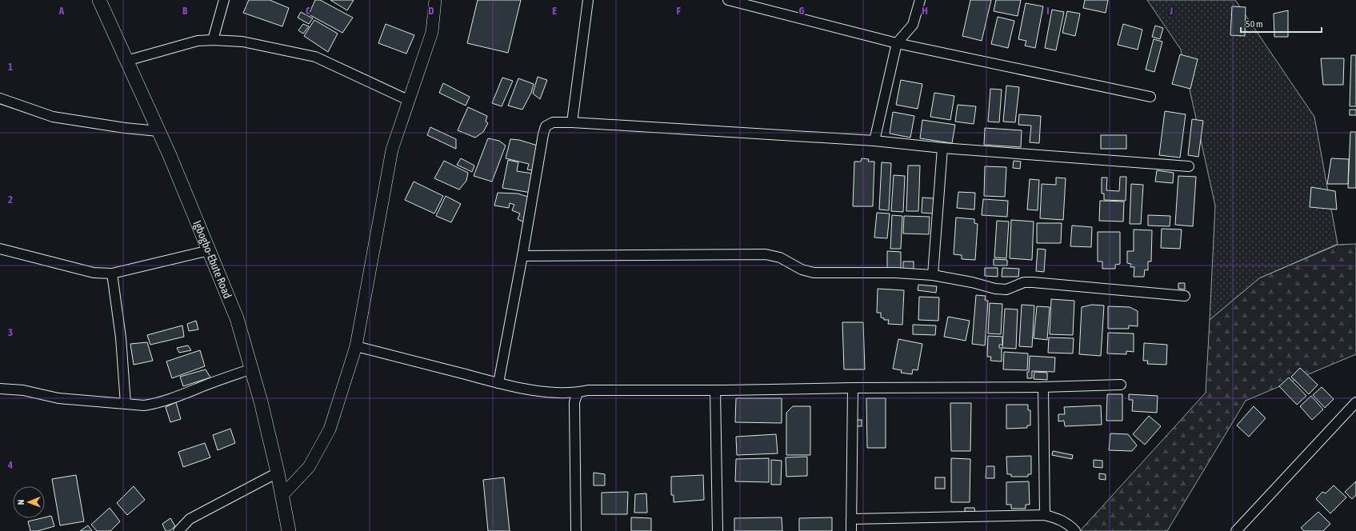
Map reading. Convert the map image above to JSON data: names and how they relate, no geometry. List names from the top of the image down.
{
  "streets": {
    "main road": ["Igbogbo-Ebute Road"]
  },
  "scale_bar": "50 m",
  "north": "left",
  "grid": {
    "columns": [
      "A",
      "B",
      "C",
      "D",
      "E",
      "F",
      "G",
      "H",
      "I",
      "J"
    ],
    "rows": [
      "1",
      "2",
      "3",
      "4"
    ]
  }
}
